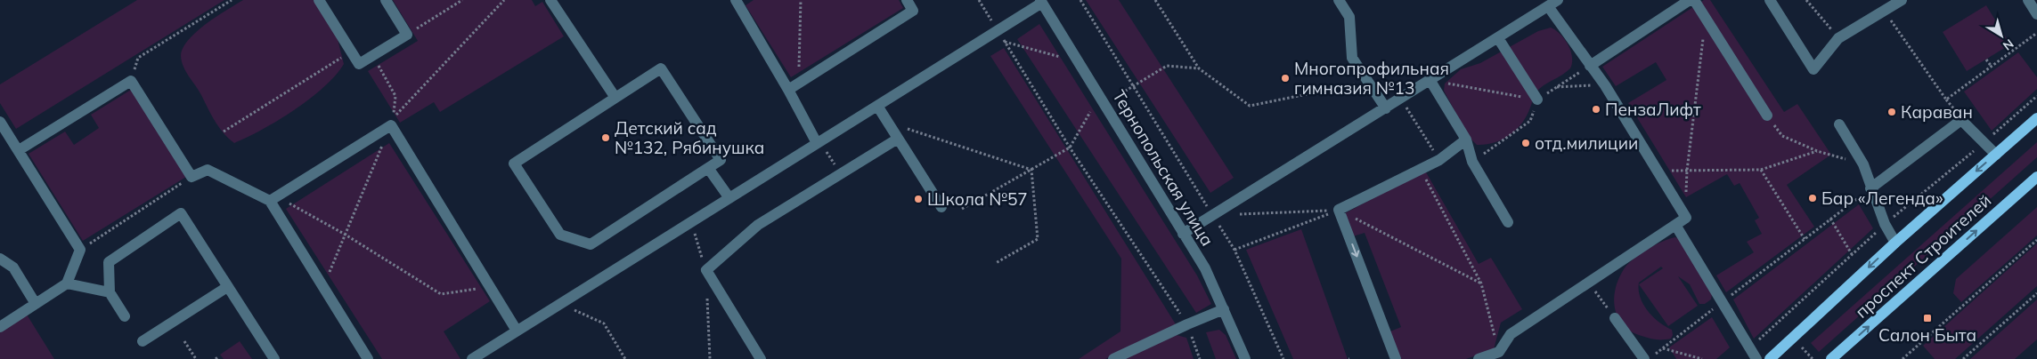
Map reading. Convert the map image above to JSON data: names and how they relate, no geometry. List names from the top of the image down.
{
  "streets": {
    "main road": ["проспект Строителей"],
    "street": ["Тернопольская улица"]
  },
  "places": {
    "other": [
      "Многопрофильная гимназия №13",
      "ПензаЛифт",
      "Караван",
      "Детский сад №132, Рябинушка",
      "отд.милиции",
      "Бар «Легенда»",
      "Школа №57"
    ],
    "transit": ["Салон Быта"]
  },
  "north": "bottom right"
}
